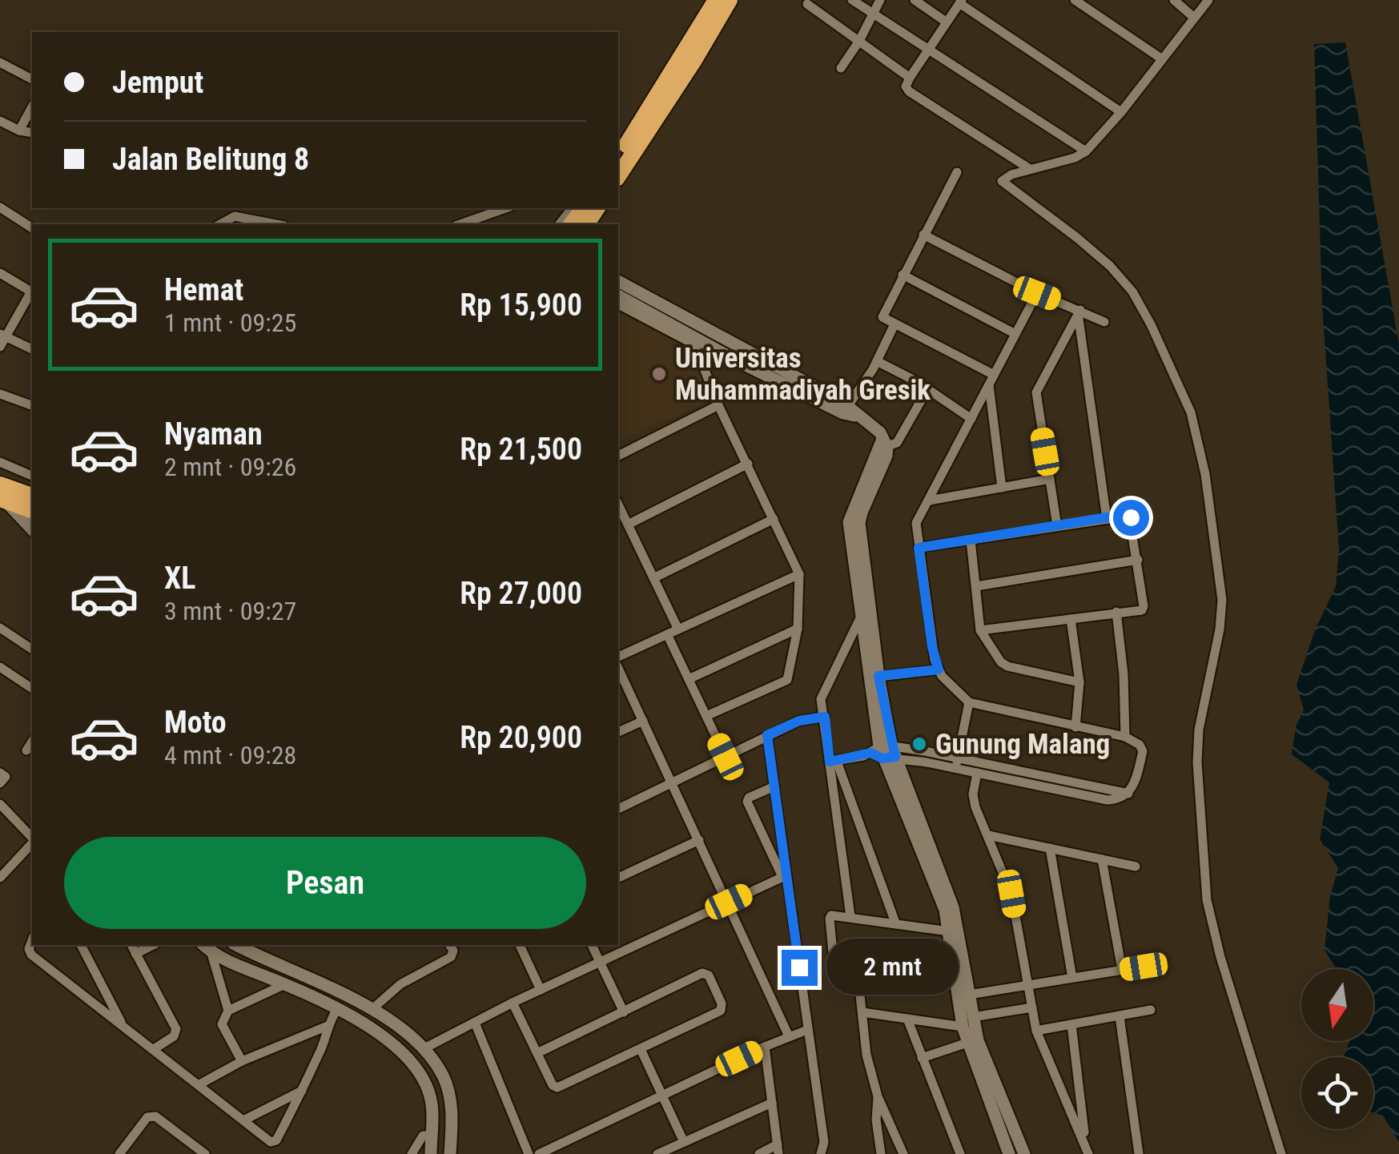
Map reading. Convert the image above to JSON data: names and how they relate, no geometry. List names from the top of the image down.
{
  "places": ["Universitas Muhammadiyah Gresik", "Gunung Malang"],
  "north": "bottom",
  "page": {
    "banner": ["Jemput", "Jalan Belitung 8"],
    "list": [
      {
        "name": "Hemat",
        "note": "1 mnt · 09:25",
        "value": "Rp 15,900"
      },
      {
        "name": "Nyaman",
        "note": "2 mnt · 09:26",
        "value": "Rp 21,500"
      },
      {
        "name": "XL",
        "note": "3 mnt · 09:27",
        "value": "Rp 27,000"
      },
      {
        "name": "Moto",
        "note": "4 mnt · 09:28",
        "value": "Rp 20,900"
      }
    ],
    "buttons": "Pesan",
    "bubble": "2 mnt"
  }
}
